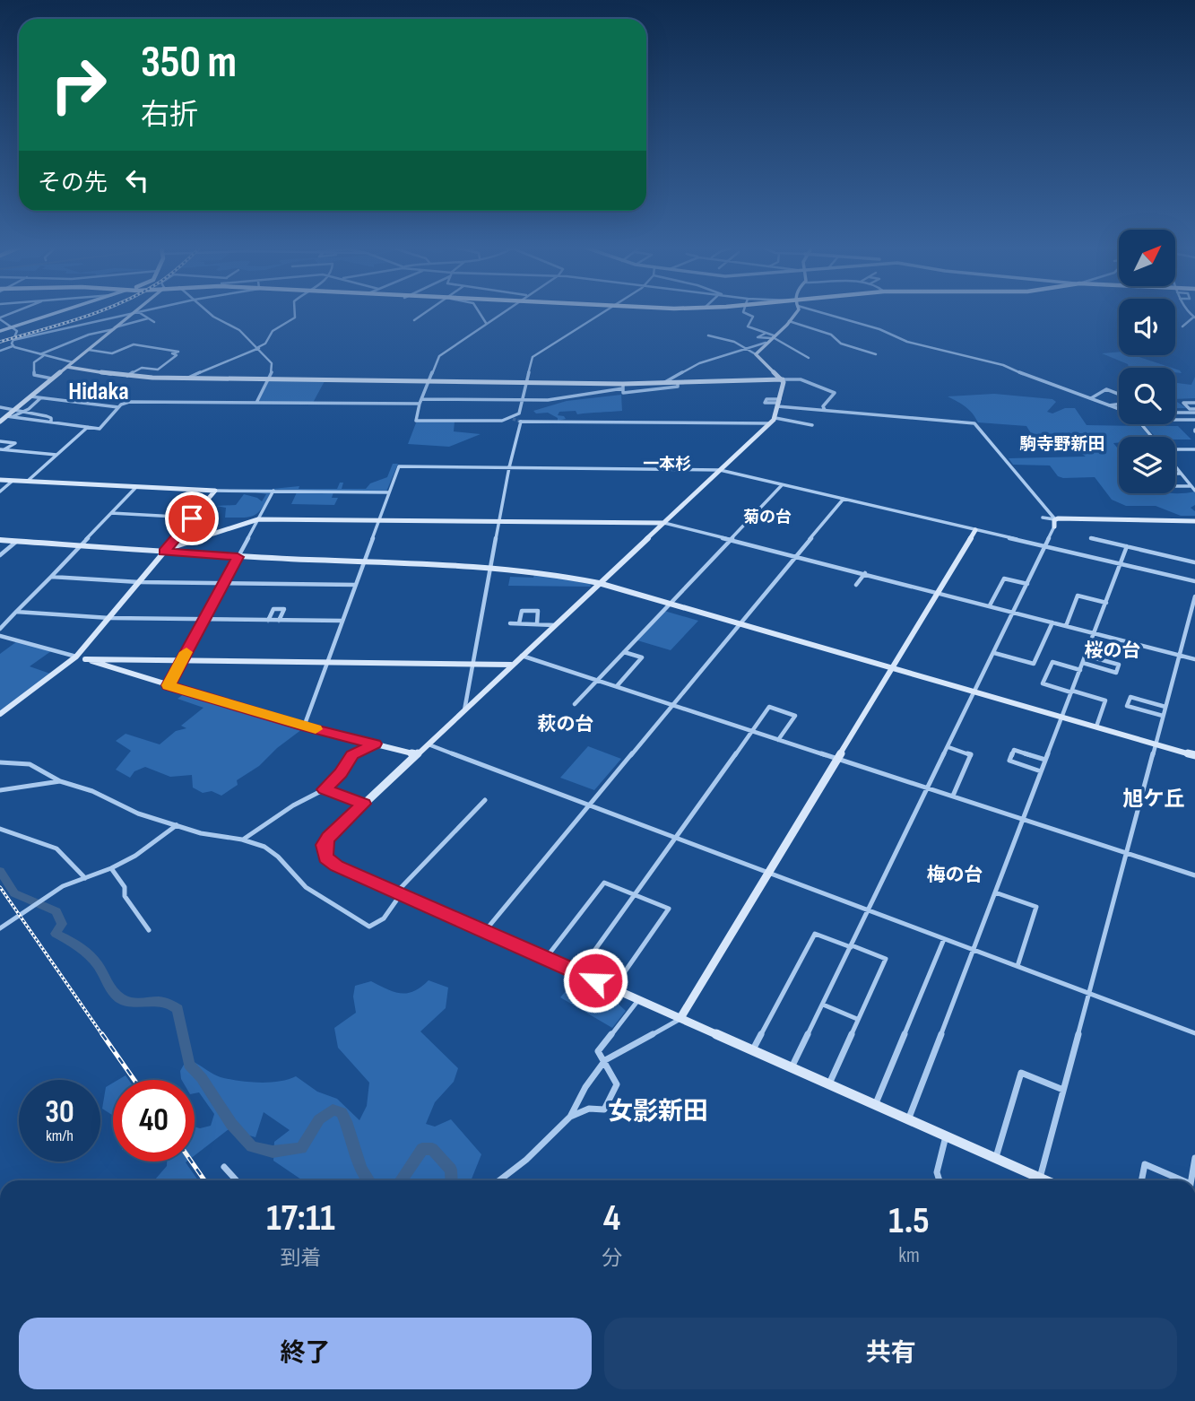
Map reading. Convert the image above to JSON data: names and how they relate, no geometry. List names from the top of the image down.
{
  "districts": [
    "Hidaka",
    "駒寺野新田",
    "一本杉",
    "菊の台",
    "桜の台",
    "萩の台",
    "旭ケ丘",
    "梅の台",
    "女影新田"
  ],
  "north": "top right",
  "page": {
    "turn": ["350 m", "右折"],
    "then": "その先",
    "speed": "30 km/h",
    "limit": "40",
    "eta": [
      "17:11",
      "到着",
      "4",
      "分",
      "1.5",
      "km"
    ],
    "buttons": ["終了", "共有"]
  }
}
